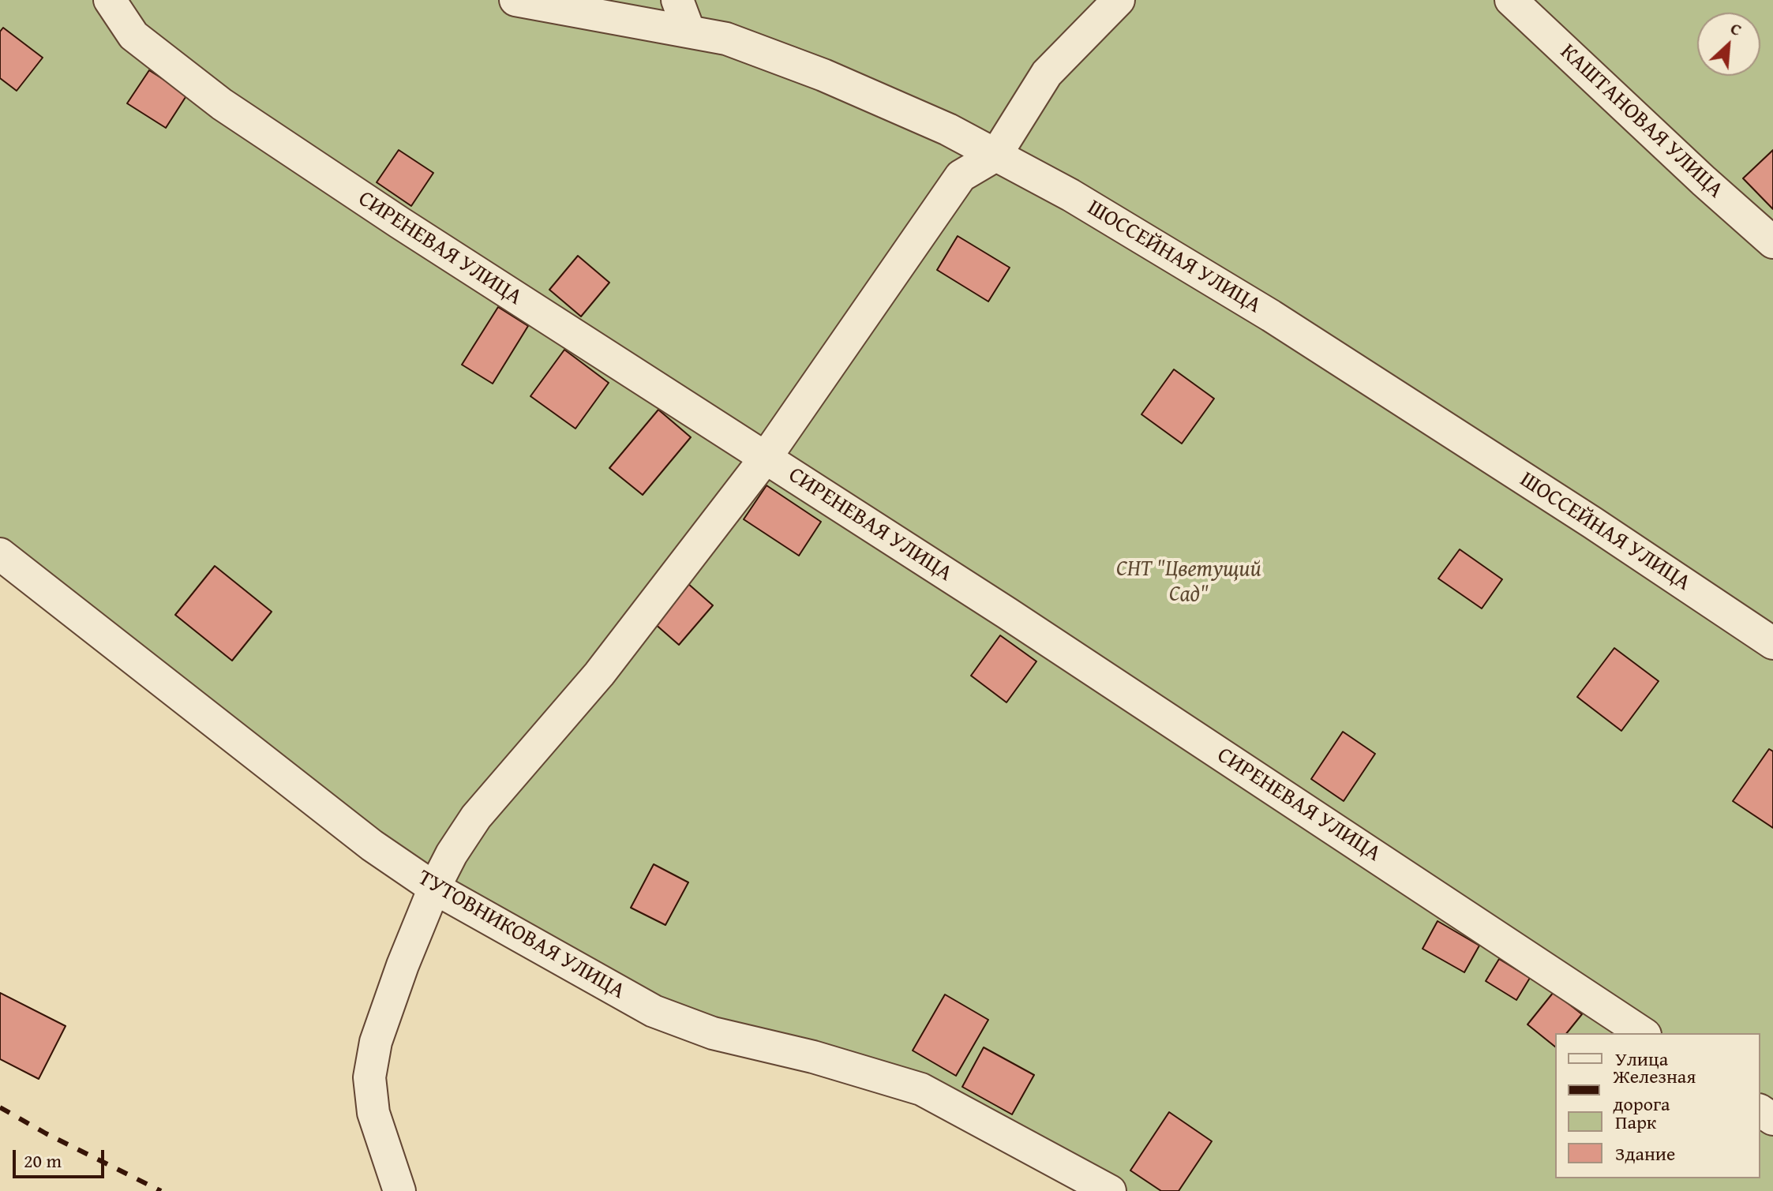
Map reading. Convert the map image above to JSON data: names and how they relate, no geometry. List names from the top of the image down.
{
  "streets": {
    "street": [
      "КАШТАНОВАЯ УЛИЦА",
      "СИРЕНЕВАЯ УЛИЦА",
      "ШОССЕЙНАЯ УЛИЦА",
      "ТУТОВНИКОВАЯ УЛИЦА"
    ]
  },
  "parks": ["СНТ \"Цветущий Сад\""],
  "legend": [
    "Улица",
    "Железная дорога",
    "Парк",
    "Здание"
  ],
  "scale_bar": "20 m",
  "north": "top right"
}
